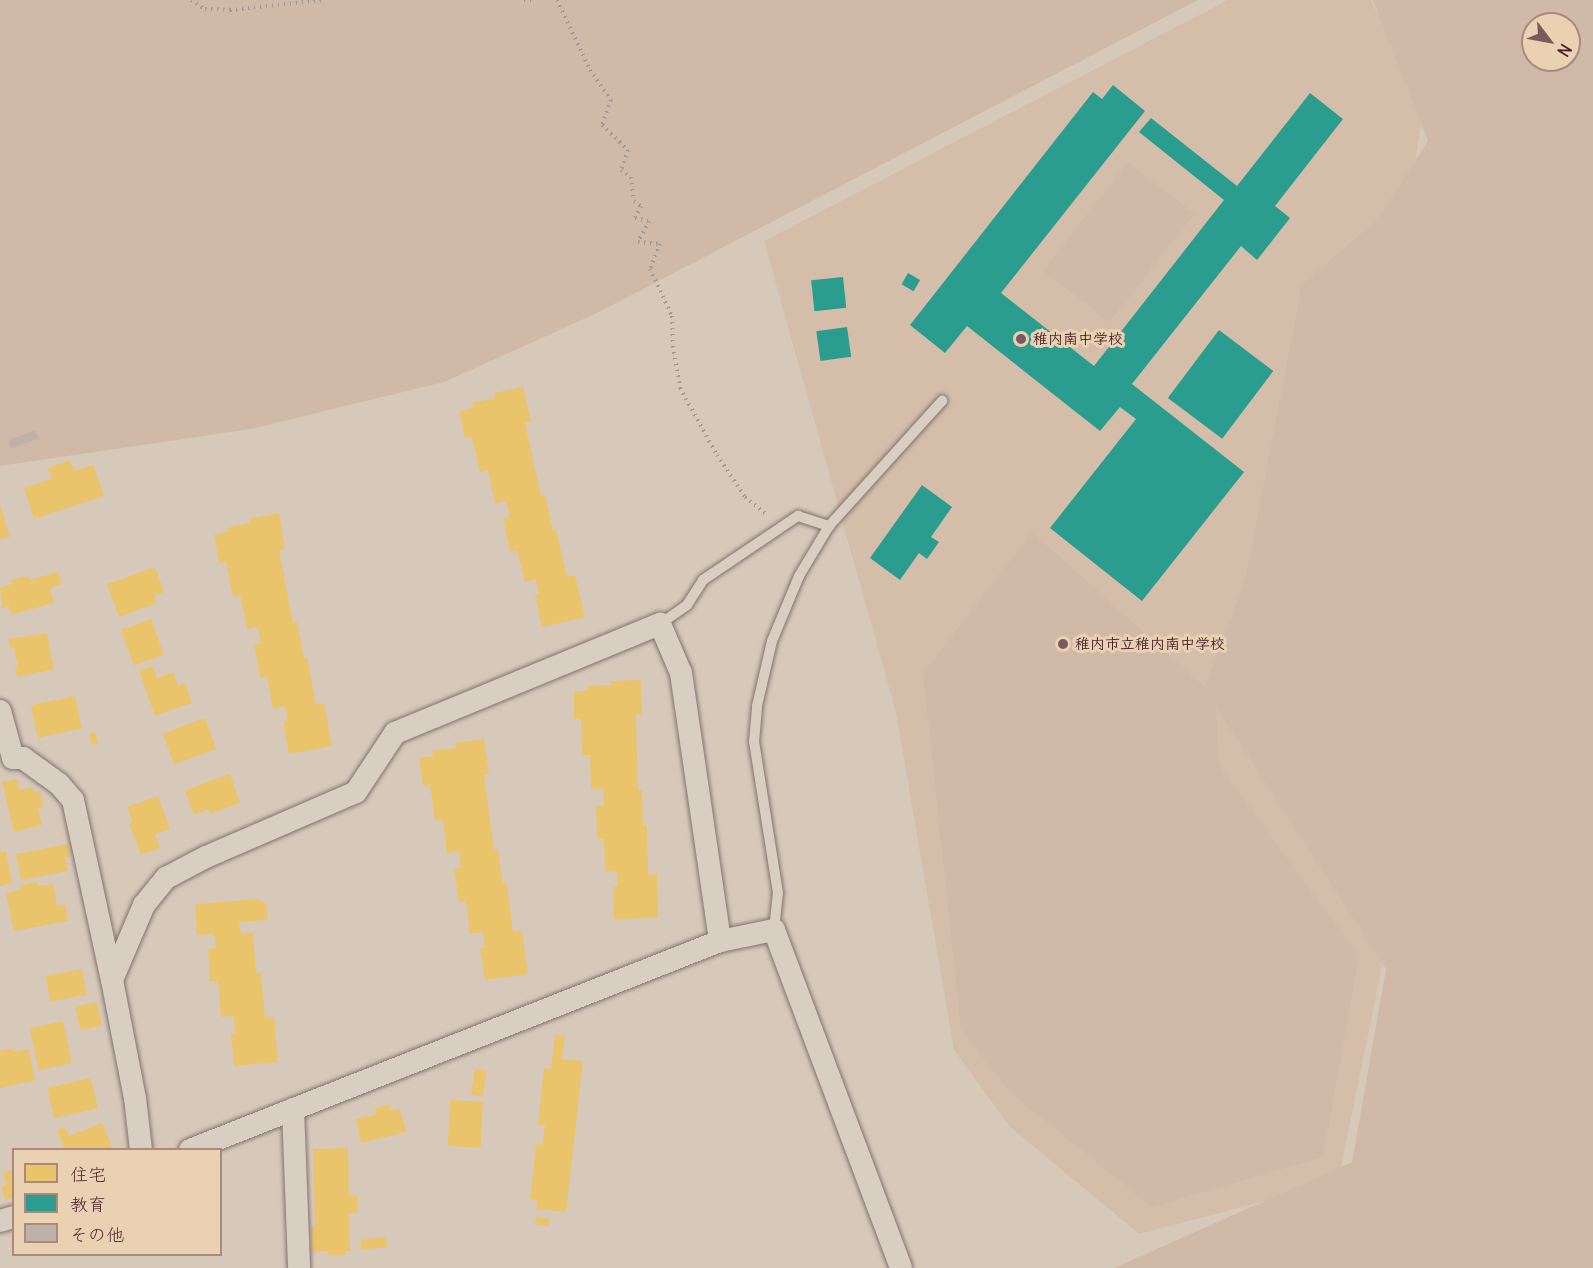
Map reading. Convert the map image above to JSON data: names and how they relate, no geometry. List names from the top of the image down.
{
  "places": ["稚内南中学校", "稚内市立稚内南中学校"],
  "legend": ["住宅", "教育", "その他"],
  "north": "bottom right"
}
